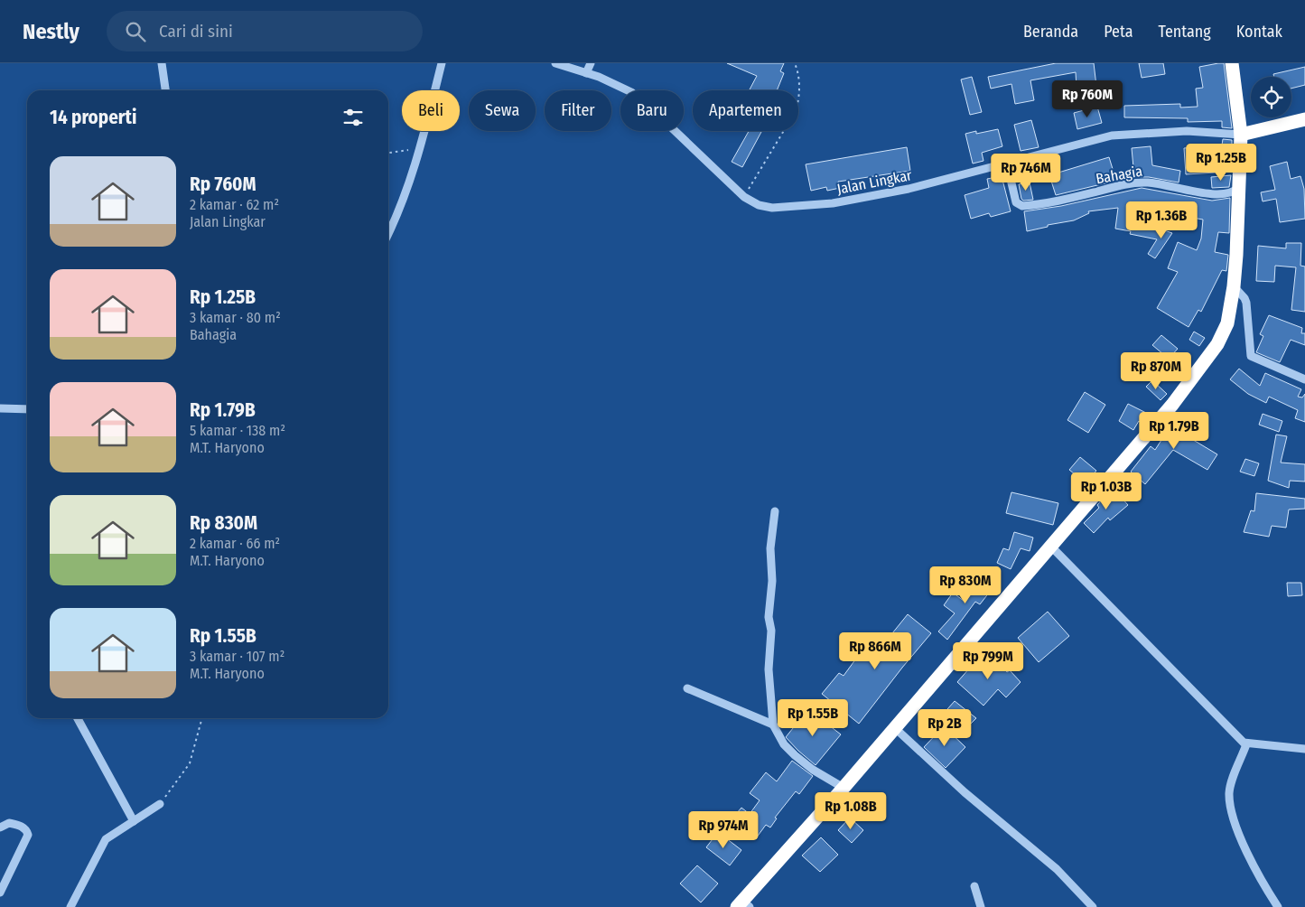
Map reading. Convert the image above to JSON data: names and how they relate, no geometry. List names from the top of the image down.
{
  "streets": {
    "street": ["Bahagia", "Jalan Lingkar"]
  },
  "crossings": [
    ["Bahagia", "Jalan Lingkar"]
  ],
  "page": {
    "header": "Nestly",
    "search": "Cari di sini",
    "nav": [
      "Beranda",
      "Peta",
      "Tentang",
      "Kontak"
    ],
    "price": [
      "Rp 760M",
      "Rp 1.25B",
      "Rp 746M",
      "Rp 1.36B",
      "Rp 870M",
      "Rp 1.79B",
      "Rp 1.03B",
      "Rp 830M",
      "Rp 866M",
      "Rp 799M",
      "Rp 1.55B",
      "Rp 2B",
      "Rp 1.08B",
      "Rp 974M"
    ],
    "chip": [
      "Beli",
      "Sewa",
      "Filter",
      "Baru",
      "Apartemen"
    ],
    "heading": "14 properti",
    "list": [
      {
        "name": "Rp 760M",
        "note": "2 kamar · 62 m² · Jalan Lingkar"
      },
      {
        "name": "Rp 1.25B",
        "note": "3 kamar · 80 m² · Bahagia"
      },
      {
        "name": "Rp 1.79B",
        "note": "5 kamar · 138 m² · M.T. Haryono"
      },
      {
        "name": "Rp 830M",
        "note": "2 kamar · 66 m² · M.T. Haryono"
      },
      {
        "name": "Rp 1.55B",
        "note": "3 kamar · 107 m² · M.T. Haryono"
      }
    ]
  }
}
